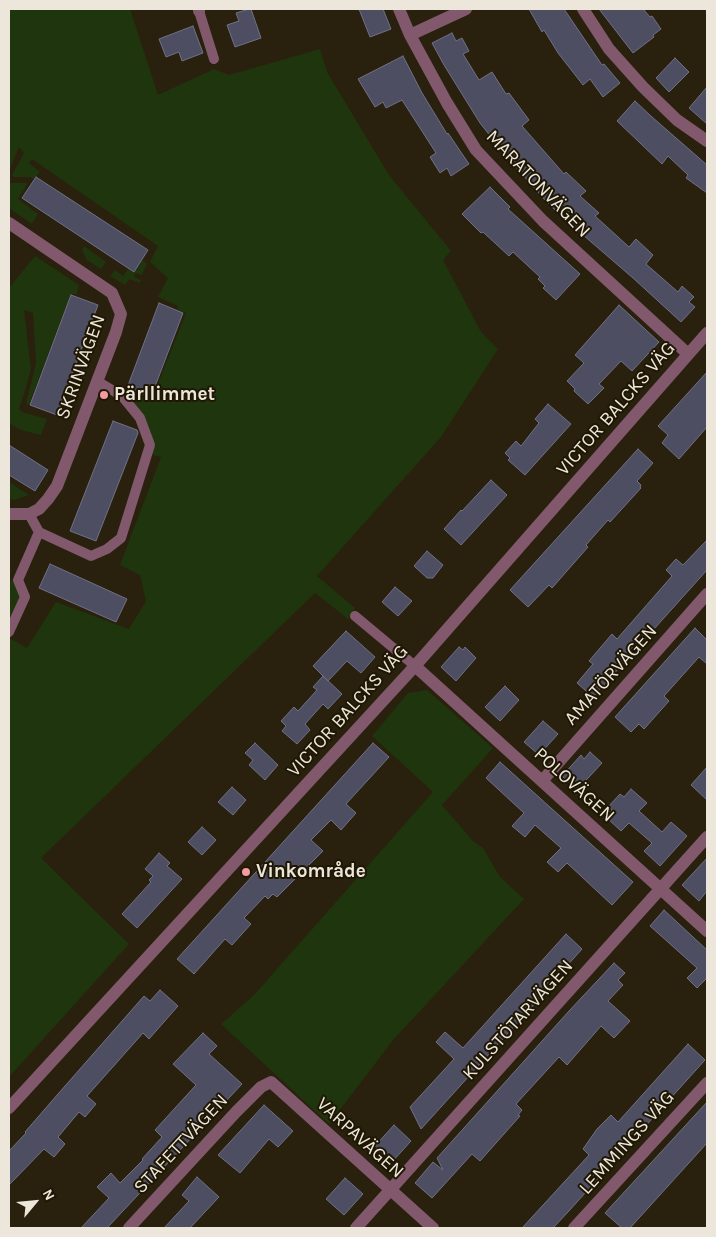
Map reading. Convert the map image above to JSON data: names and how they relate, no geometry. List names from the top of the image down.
{
  "streets": {
    "street": [
      "MARATONVÄGEN",
      "SKRINVÄGEN",
      "VICTOR BALCKS VÄG",
      "AMATÖRVÄGEN",
      "POLOVÄGEN",
      "KULSTÖTARVÄGEN",
      "VARPAVÄGEN",
      "LEMMINGS VÄG",
      "STAFETTVÄGEN"
    ]
  },
  "crossings": [
    ["MARATONVÄGEN", "VICTOR BALCKS VÄG"],
    ["VICTOR BALCKS VÄG", "POLOVÄGEN"],
    ["AMATÖRVÄGEN", "POLOVÄGEN"],
    ["POLOVÄGEN", "KULSTÖTARVÄGEN"],
    ["KULSTÖTARVÄGEN", "VARPAVÄGEN"],
    ["VARPAVÄGEN", "STAFETTVÄGEN"]
  ],
  "places": ["Pärllimmet", "Vinkområde"],
  "north": "top right"
}
